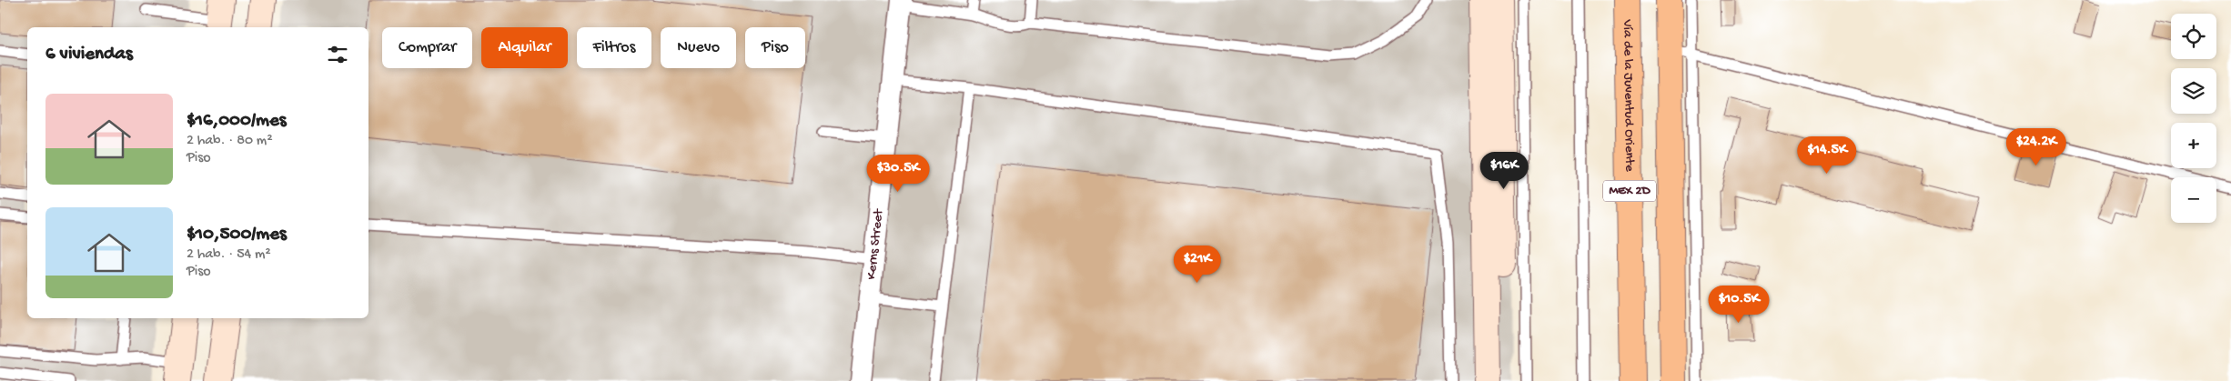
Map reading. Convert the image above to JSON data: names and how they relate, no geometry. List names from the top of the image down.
{
  "streets": {
    "highway": ["Vía de la Juventud Oriente", "MEX 2D"],
    "street": ["Kerns Street"]
  },
  "page": {
    "map_buttons": ["+", "−"],
    "chip": [
      "Comprar",
      "Alquilar",
      "Filtros",
      "Nuevo",
      "Piso"
    ],
    "heading": "6 viviendas",
    "list": [
      {
        "name": "$16,000/mes",
        "note": "2 hab. · 80 m² · Piso"
      },
      {
        "name": "$10,500/mes",
        "note": "2 hab. · 54 m² · Piso"
      }
    ],
    "price": [
      "$24.2K",
      "$14.5K",
      "$16K",
      "$30.5K",
      "$21K",
      "$10.5K"
    ]
  }
}
